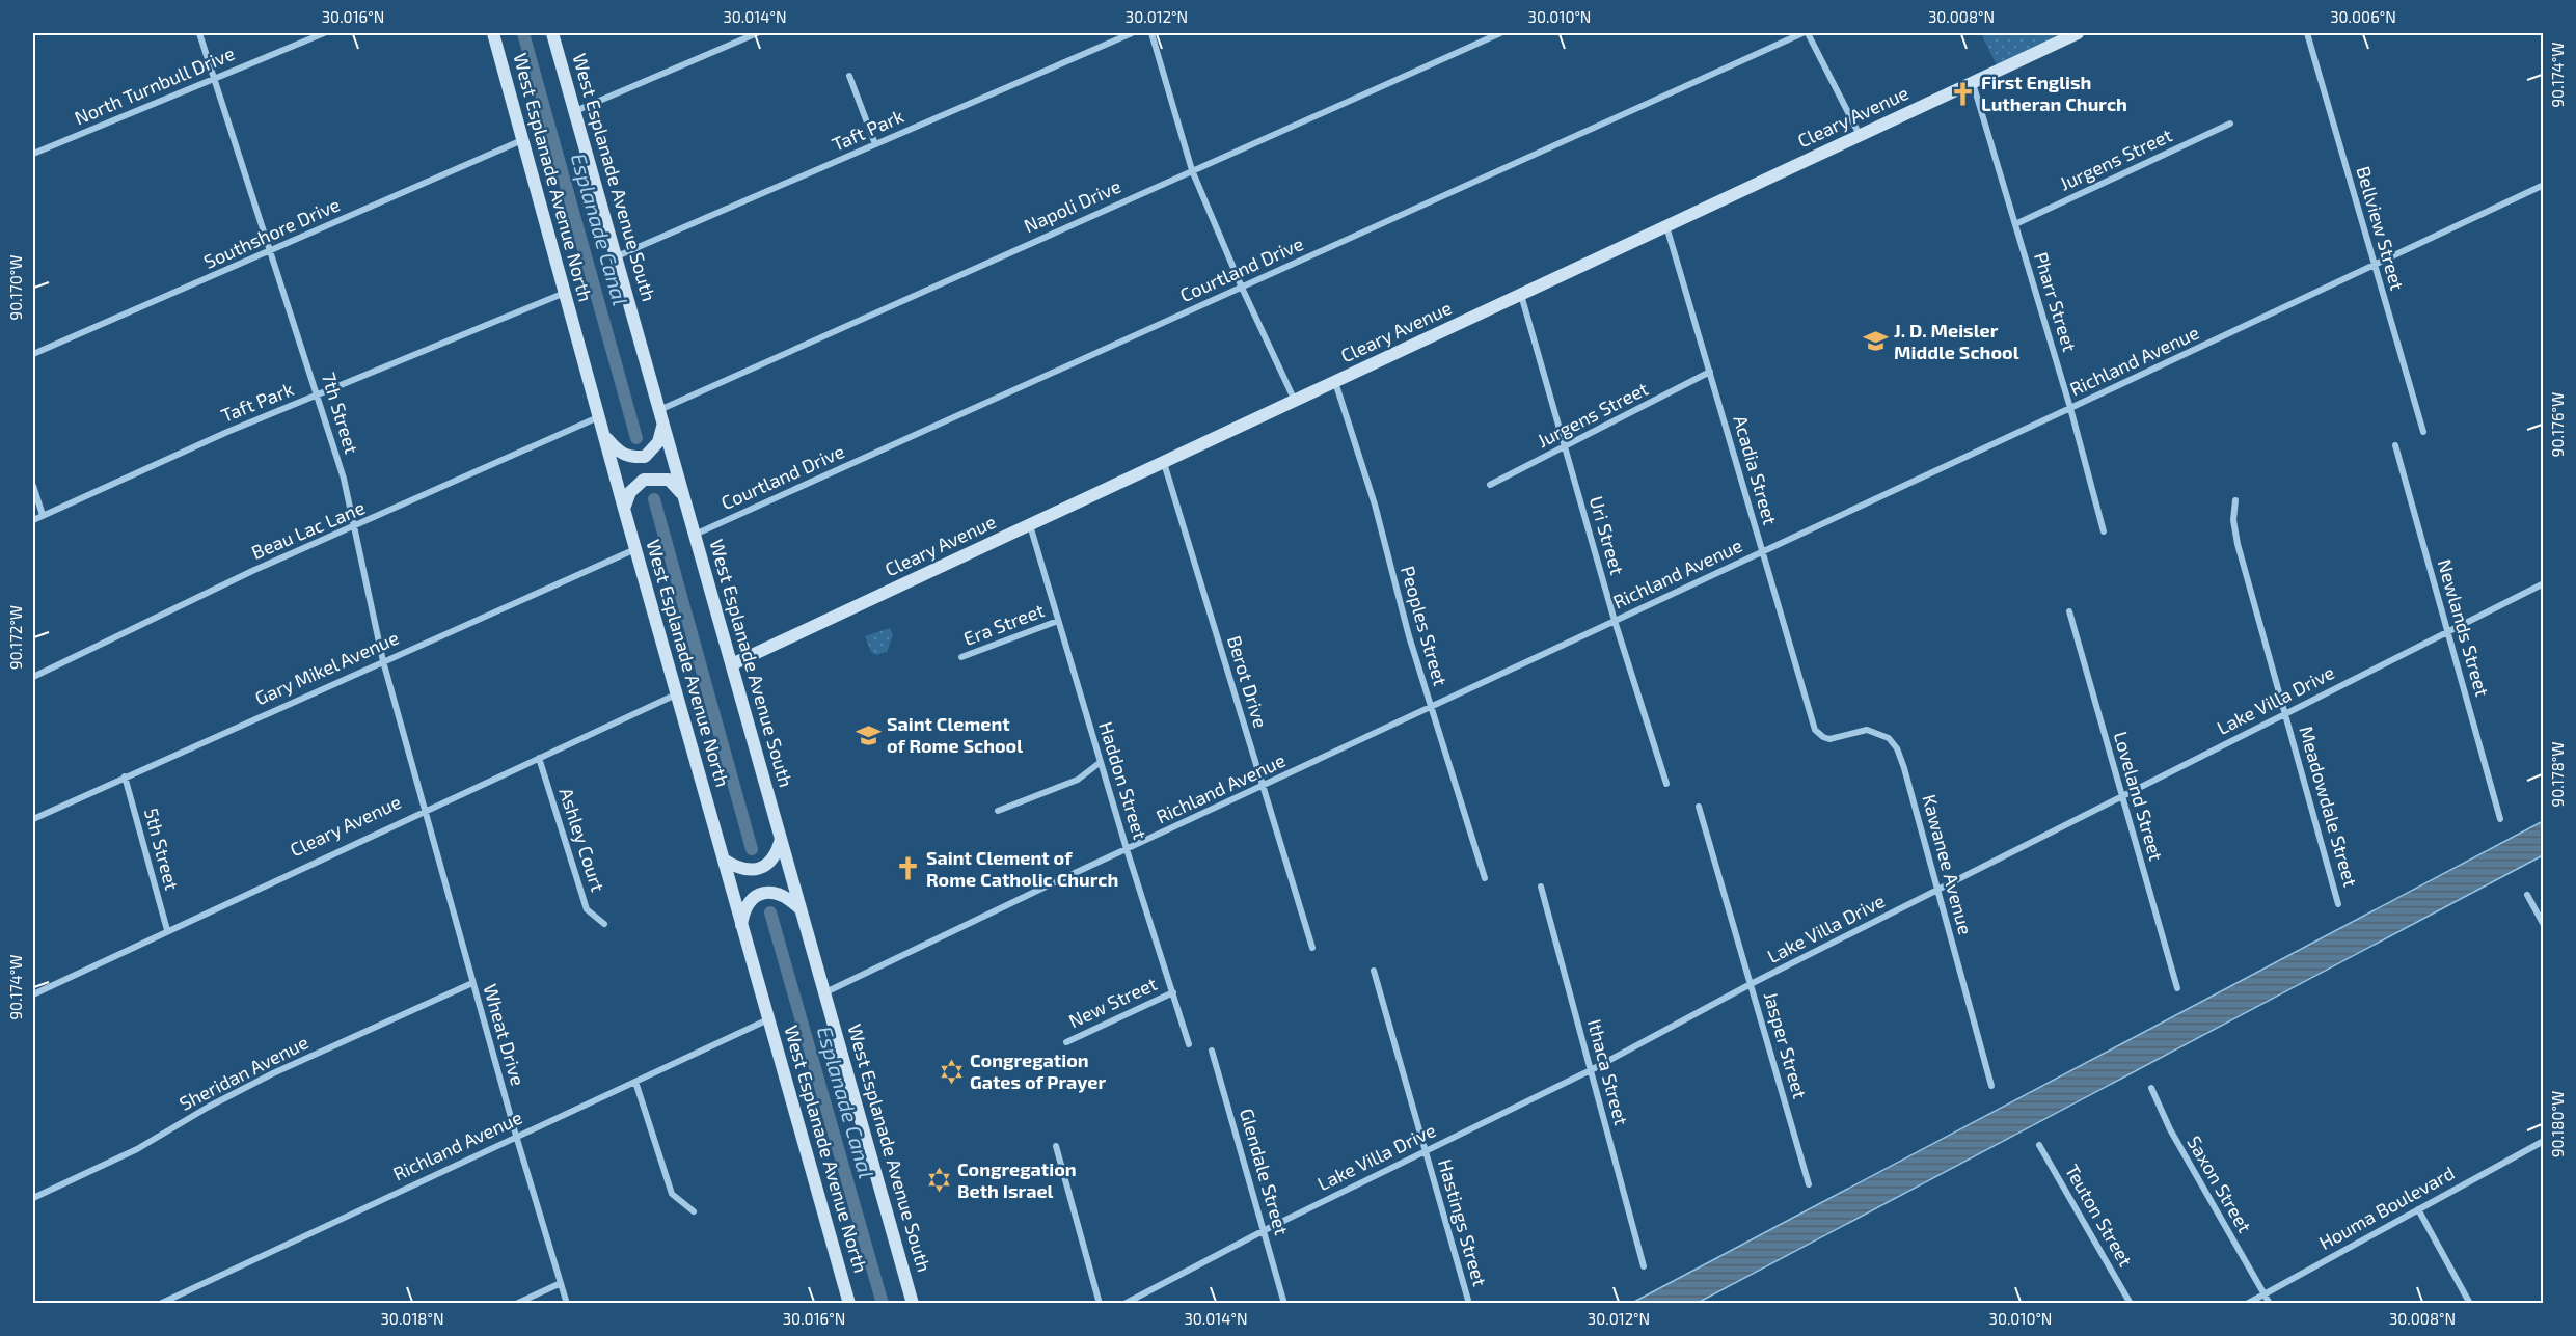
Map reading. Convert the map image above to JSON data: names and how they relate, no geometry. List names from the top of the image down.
{
  "streets": {
    "main road": ["Cleary Avenue", "West Esplanade Avenue North", "West Esplanade Avenue South"],
    "street": [
      "North Turnbull Drive",
      "Taft Park",
      "Jurgens Street",
      "Napoli Drive",
      "Bellview Street",
      "Southshore Drive",
      "Courtland Drive",
      "Pharr Street",
      "Richland Avenue",
      "7th Street",
      "Acadia Street",
      "Beau Lac Lane",
      "Uri Street",
      "Era Street",
      "Peoples Street",
      "Newlands Street",
      "Gary Mikel Avenue",
      "Berot Drive",
      "Lake Villa Drive",
      "Haddon Street",
      "Loveland Street",
      "Meadowdale Street",
      "Ashley Court",
      "5th Street",
      "Kawanee Avenue",
      "New Street",
      "Wheat Drive",
      "Jasper Street",
      "Ithaca Street",
      "Sheridan Avenue",
      "Glendale Street",
      "Saxon Street",
      "Houma Boulevard",
      "Teuton Street",
      "Hastings Street"
    ]
  },
  "crossings": [
    ["North Turnbull Drive", "7th Street"],
    ["Cleary Avenue", "West Esplanade Avenue North"],
    ["Cleary Avenue", "West Esplanade Avenue South"],
    ["Cleary Avenue", "Pharr Street"],
    ["Cleary Avenue", "7th Street"],
    ["Cleary Avenue", "Acadia Street"],
    ["Cleary Avenue", "Uri Street"],
    ["Cleary Avenue", "Peoples Street"],
    ["Cleary Avenue", "Berot Drive"],
    ["Cleary Avenue", "Haddon Street"],
    ["Cleary Avenue", "Ashley Court"],
    ["Cleary Avenue", "5th Street"],
    ["Cleary Avenue", "Wheat Drive"],
    ["Taft Park", "West Esplanade Avenue North"],
    ["Taft Park", "West Esplanade Avenue South"],
    ["Taft Park", "7th Street"],
    ["Jurgens Street", "Pharr Street"],
    ["Jurgens Street", "Acadia Street"],
    ["Jurgens Street", "Uri Street"],
    ["West Esplanade Avenue North", "Southshore Drive"],
    ["West Esplanade Avenue North", "Richland Avenue"],
    ["West Esplanade Avenue North", "Beau Lac Lane"],
    ["West Esplanade Avenue North", "Gary Mikel Avenue"],
    ["West Esplanade Avenue South", "Napoli Drive"],
    ["West Esplanade Avenue South", "Courtland Drive"],
    ["West Esplanade Avenue South", "Richland Avenue"],
    ["Bellview Street", "Richland Avenue"],
    ["Southshore Drive", "7th Street"],
    ["Pharr Street", "Richland Avenue"],
    ["Richland Avenue", "Acadia Street"],
    ["Richland Avenue", "Uri Street"],
    ["Richland Avenue", "Peoples Street"],
    ["Richland Avenue", "Berot Drive"],
    ["Richland Avenue", "Haddon Street"],
    ["Richland Avenue", "Wheat Drive"],
    ["7th Street", "Beau Lac Lane"],
    ["7th Street", "Gary Mikel Avenue"],
    ["7th Street", "Wheat Drive"],
    ["Acadia Street", "Kawanee Avenue"],
    ["Era Street", "Haddon Street"],
    ["Newlands Street", "Lake Villa Drive"],
    ["Gary Mikel Avenue", "5th Street"],
    ["Lake Villa Drive", "Loveland Street"],
    ["Lake Villa Drive", "Meadowdale Street"],
    ["Lake Villa Drive", "Kawanee Avenue"],
    ["Lake Villa Drive", "Jasper Street"],
    ["Lake Villa Drive", "Ithaca Street"],
    ["Lake Villa Drive", "Glendale Street"],
    ["Lake Villa Drive", "Hastings Street"],
    ["Haddon Street", "New Street"],
    ["Wheat Drive", "Sheridan Avenue"],
    ["Saxon Street", "Houma Boulevard"]
  ],
  "water": ["Esplanade Canal"],
  "places": {
    "church": ["First English Lutheran Church", "Saint Clement of Rome Catholic Church"],
    "school or university": ["J. D. Meisler Middle School", "Saint Clement of Rome School"],
    "synagogue": ["Congregation Gates of Prayer", "Congregation Beth Israel"]
  },
  "coordinates": [
    "30.016°N",
    "30.014°N",
    "30.012°N",
    "30.010°N",
    "30.008°N",
    "30.006°N",
    "90.174°W",
    "90.170°W",
    "90.176°W",
    "90.172°W",
    "90.178°W",
    "90.180°W",
    "30.018°N"
  ]
}
